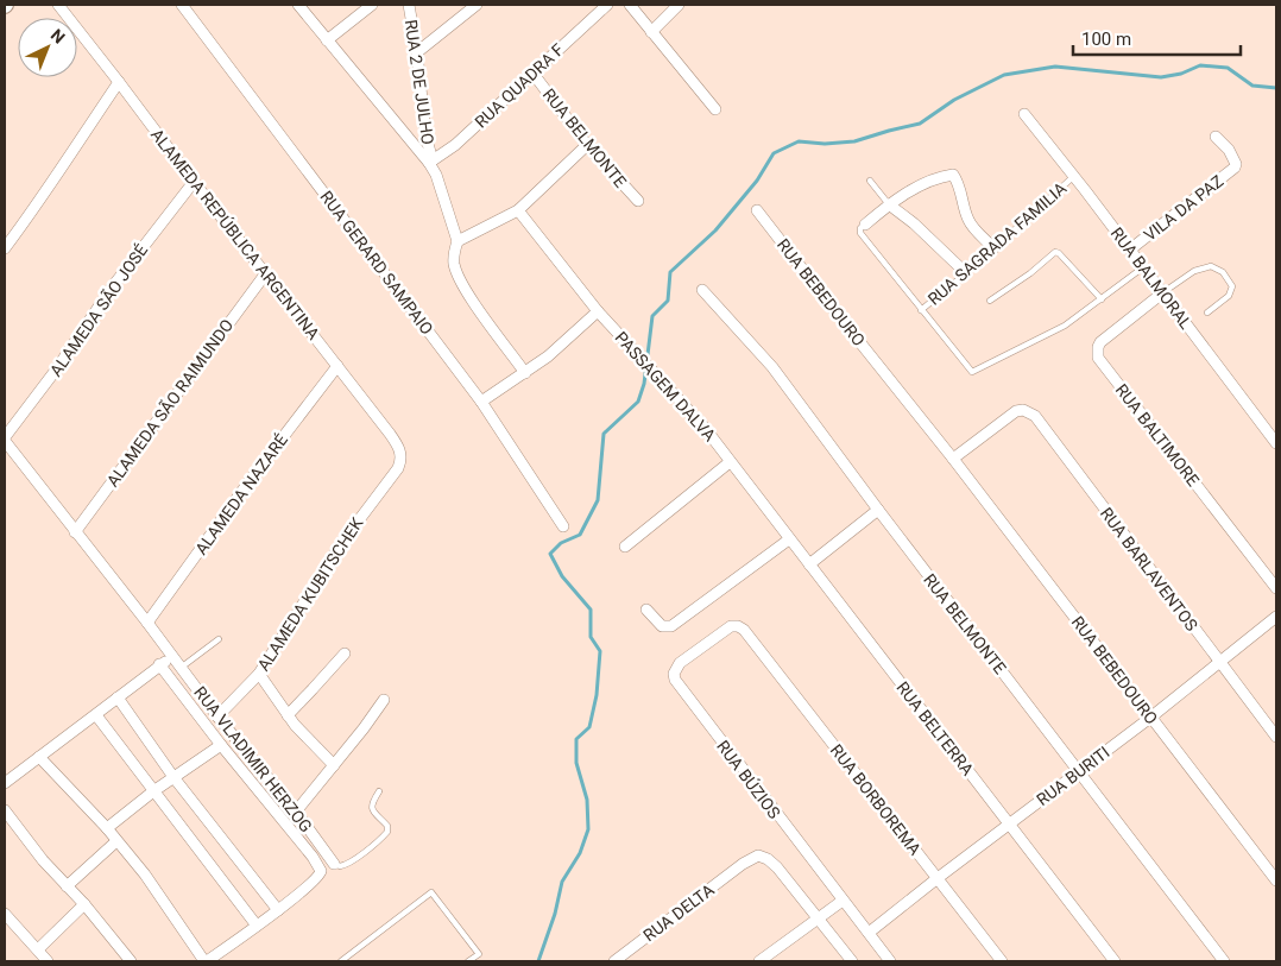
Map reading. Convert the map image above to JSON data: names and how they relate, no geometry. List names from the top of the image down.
{
  "streets": {
    "street": [
      "RUA 2 DE JULHO",
      "RUA QUADRA F",
      "RUA BELMONTE",
      "VILA DA PAZ",
      "ALAMEDA REPÚBLICA ARGENTINA",
      "RUA GERARD SAMPAIO",
      "RUA BALMORAL",
      "RUA BEBEDOURO",
      "ALAMEDA SÃO JOSÉ",
      "PASSAGEM DALVA",
      "ALAMEDA SÃO RAIMUNDO",
      "RUA BALTIMORE",
      "ALAMEDA NAZARÉ",
      "RUA BARLAVENTOS",
      "ALAMEDA KUBITSCHEK",
      "RUA BELTERRA",
      "RUA VLADIMIR HERZOG",
      "RUA BURITI",
      "RUA BÚZIOS",
      "RUA BORBOREMA",
      "RUA DELTA"
    ],
    "lane": ["RUA SAGRADA FAMILIA"]
  },
  "crossings": [
    ["RUA 2 DE JULHO", "RUA QUADRA F"],
    ["RUA QUADRA F", "RUA BELMONTE"],
    ["RUA BELMONTE", "RUA BURITI"],
    ["VILA DA PAZ", "RUA BALMORAL"],
    ["ALAMEDA REPÚBLICA ARGENTINA", "ALAMEDA SÃO JOSÉ"],
    ["ALAMEDA REPÚBLICA ARGENTINA", "ALAMEDA SÃO RAIMUNDO"],
    ["ALAMEDA REPÚBLICA ARGENTINA", "ALAMEDA NAZARÉ"],
    ["ALAMEDA REPÚBLICA ARGENTINA", "ALAMEDA KUBITSCHEK"],
    ["RUA SAGRADA FAMILIA", "RUA BALMORAL"],
    ["RUA BALMORAL", "RUA BALTIMORE"],
    ["RUA BEBEDOURO", "RUA BARLAVENTOS"],
    ["RUA BEBEDOURO", "RUA BURITI"],
    ["ALAMEDA SÃO JOSÉ", "RUA VLADIMIR HERZOG"],
    ["PASSAGEM DALVA", "RUA BELTERRA"],
    ["ALAMEDA SÃO RAIMUNDO", "RUA VLADIMIR HERZOG"],
    ["ALAMEDA NAZARÉ", "RUA VLADIMIR HERZOG"],
    ["RUA BARLAVENTOS", "RUA BURITI"],
    ["ALAMEDA KUBITSCHEK", "RUA VLADIMIR HERZOG"],
    ["RUA BELTERRA", "RUA BURITI"],
    ["RUA BURITI", "RUA BÚZIOS"],
    ["RUA BURITI", "RUA BORBOREMA"],
    ["RUA BÚZIOS", "RUA BORBOREMA"]
  ],
  "scale_bar": "100 m",
  "north": "top right"
}
